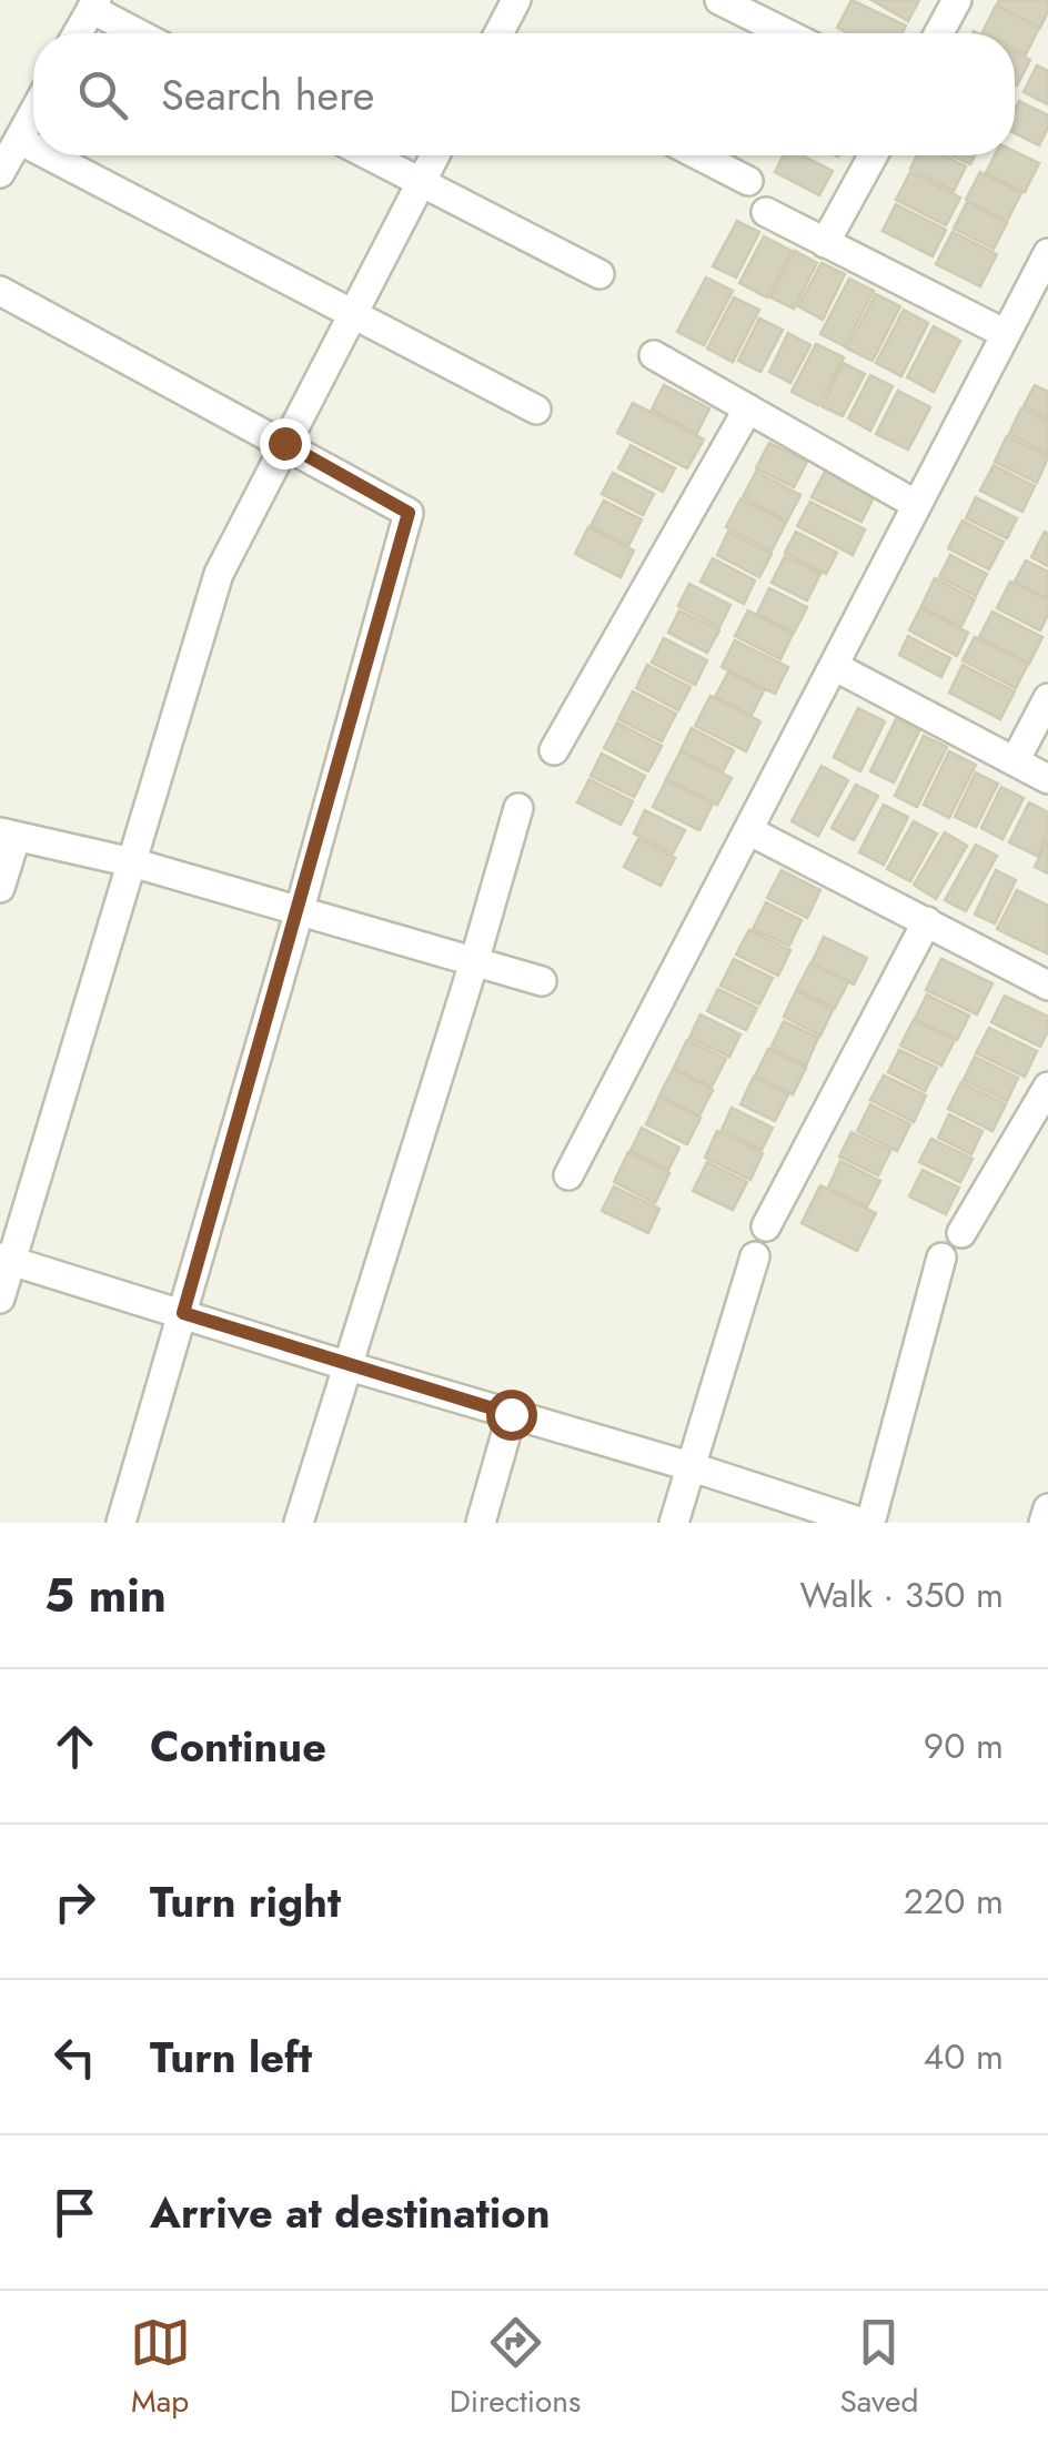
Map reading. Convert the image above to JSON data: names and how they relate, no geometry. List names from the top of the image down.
{
  "page": {
    "search": "Search here",
    "heading": ["5 min", "Walk · 350 m"],
    "list": [
      ["Continue", "90 m"],
      ["Turn right", "220 m"],
      ["Turn left", "40 m"],
      "Arrive at destination"
    ],
    "nav": ["Map", "Directions", "Saved"]
  }
}
